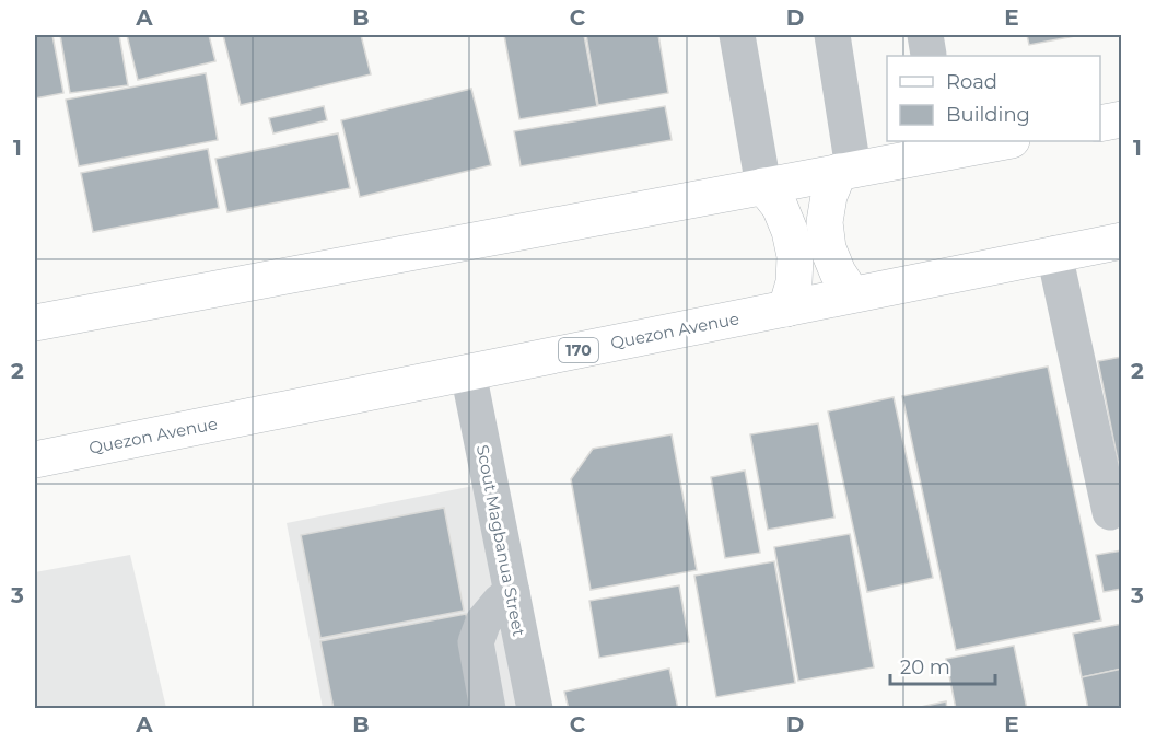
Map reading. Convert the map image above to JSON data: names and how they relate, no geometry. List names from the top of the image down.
{
  "streets": {
    "main road": ["Quezon Avenue", "170"],
    "street": ["Scout Magbanua Street"]
  },
  "crossings": [
    ["Quezon Avenue", "Scout Magbanua Street"]
  ],
  "legend": ["Road", "Building"],
  "scale_bar": "20 m",
  "grid": {
    "columns": [
      "A",
      "B",
      "C",
      "D",
      "E"
    ],
    "rows": ["1", "2", "3"]
  }
}
